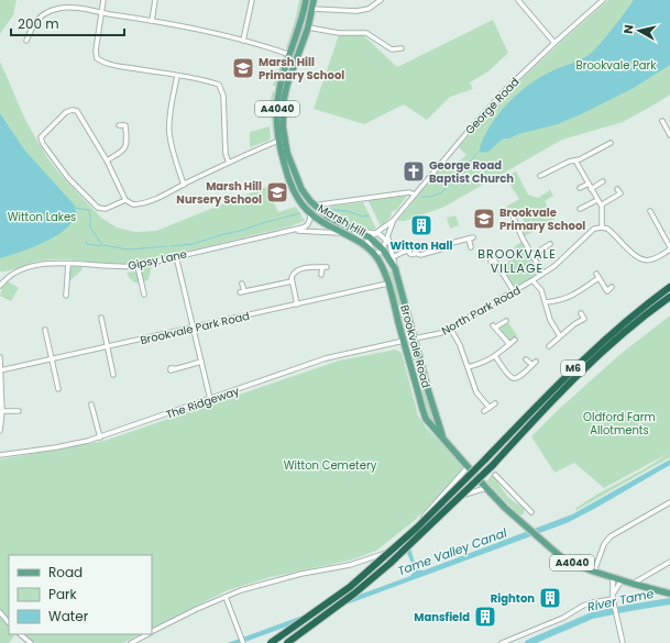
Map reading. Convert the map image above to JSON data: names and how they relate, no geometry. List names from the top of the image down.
{
  "streets": {
    "highway": ["M6"],
    "main road": ["A4040", "Marsh Hill", "Brookvale Road"],
    "street": [
      "George Road",
      "Gipsy Lane",
      "North Park Road",
      "Brookvale Park Road",
      "The Ridgeway"
    ]
  },
  "crossings": [
    ["George Road", "Marsh Hill"],
    ["George Road", "Brookvale Road"],
    ["A4040", "Brookvale Road"],
    ["Marsh Hill", "Gipsy Lane"],
    ["Marsh Hill", "Brookvale Road"],
    ["North Park Road", "Brookvale Road"],
    ["Brookvale Park Road", "Brookvale Road"],
    ["Brookvale Road", "The Ridgeway"]
  ],
  "districts": ["BROOKVALE VILLAGE"],
  "water": ["Tame Valley Canal", "River Tame"],
  "parks": [
    "Brookvale Park",
    "Witton Lakes",
    "Oldford Farm Allotments",
    "Witton Cemetery"
  ],
  "places": {
    "school or university": ["Marsh Hill Primary School", "Marsh Hill Nursery School", "Brookvale Primary School"],
    "church": ["George Road Baptist Church"],
    "building": ["Witton Hall", "Righton", "Mansfield"]
  },
  "legend": ["Road", "Park", "Water"],
  "scale_bar": "200 m",
  "north": "left"
}
